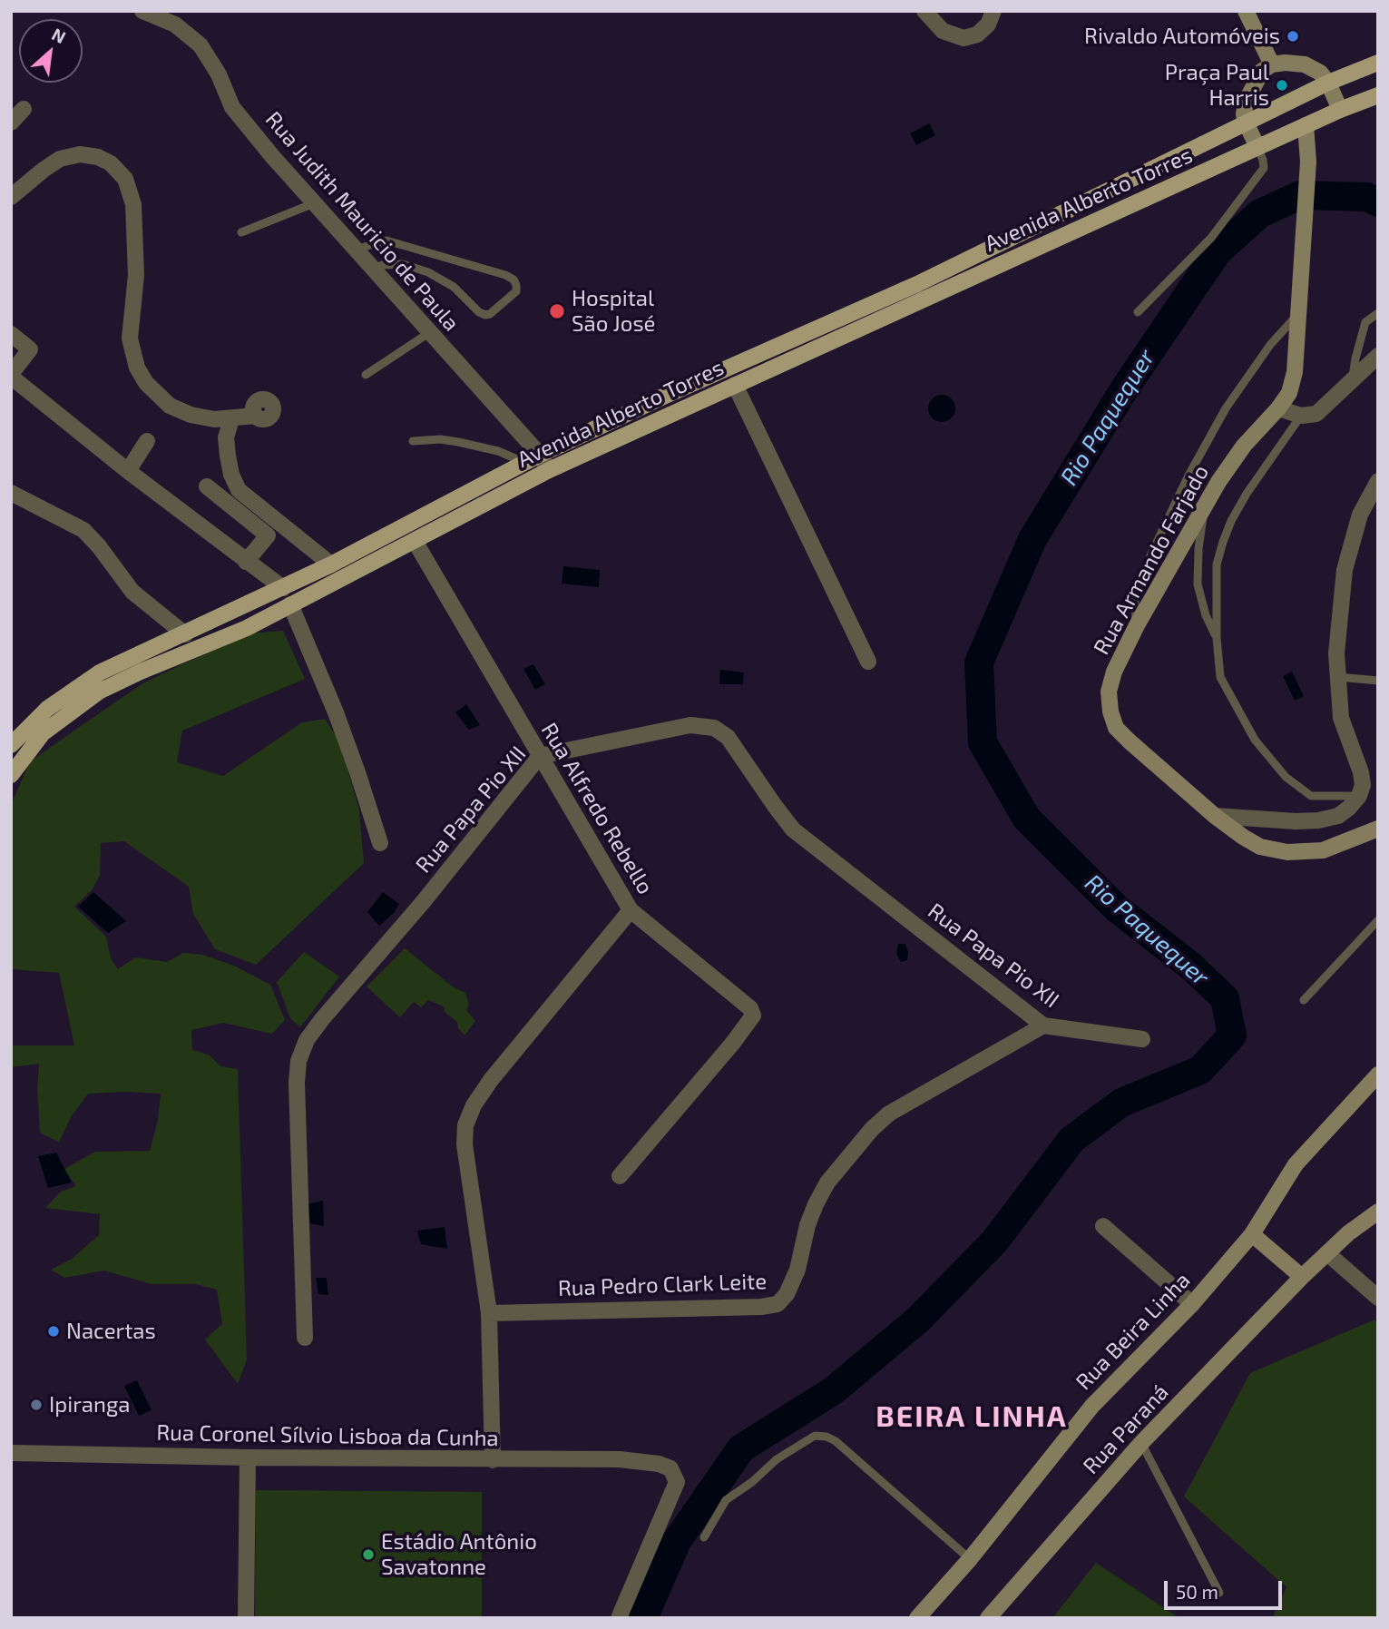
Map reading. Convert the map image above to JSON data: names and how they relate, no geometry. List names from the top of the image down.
{
  "streets": {
    "main road": ["Avenida Alberto Torres"],
    "street": [
      "Rua Judith Mauricio de Paula",
      "Rua Armando Farjado",
      "Rua Alfredo Rebello",
      "Rua Papa Pio XII",
      "Rua Pedro Clark Leite",
      "Rua Beira Linha",
      "Rua Paraná",
      "Rua Coronel Sílvio Lisboa da Cunha"
    ]
  },
  "crossings": [
    ["Avenida Alberto Torres", "Rua Judith Mauricio de Paula"],
    ["Avenida Alberto Torres", "Rua Armando Farjado"],
    ["Avenida Alberto Torres", "Rua Alfredo Rebello"],
    ["Rua Alfredo Rebello", "Rua Papa Pio XII"],
    ["Rua Papa Pio XII", "Rua Pedro Clark Leite"]
  ],
  "districts": ["BEIRA LINHA"],
  "water": ["Rio Paquequer"],
  "places": [
    "Rivaldo Automóveis",
    "Praça Paul Harris",
    "Hospital São José",
    "Nacertas",
    "Ipiranga",
    "Estádio Antônio Savatonne"
  ],
  "scale_bar": "50 m",
  "north": "top right"
}
